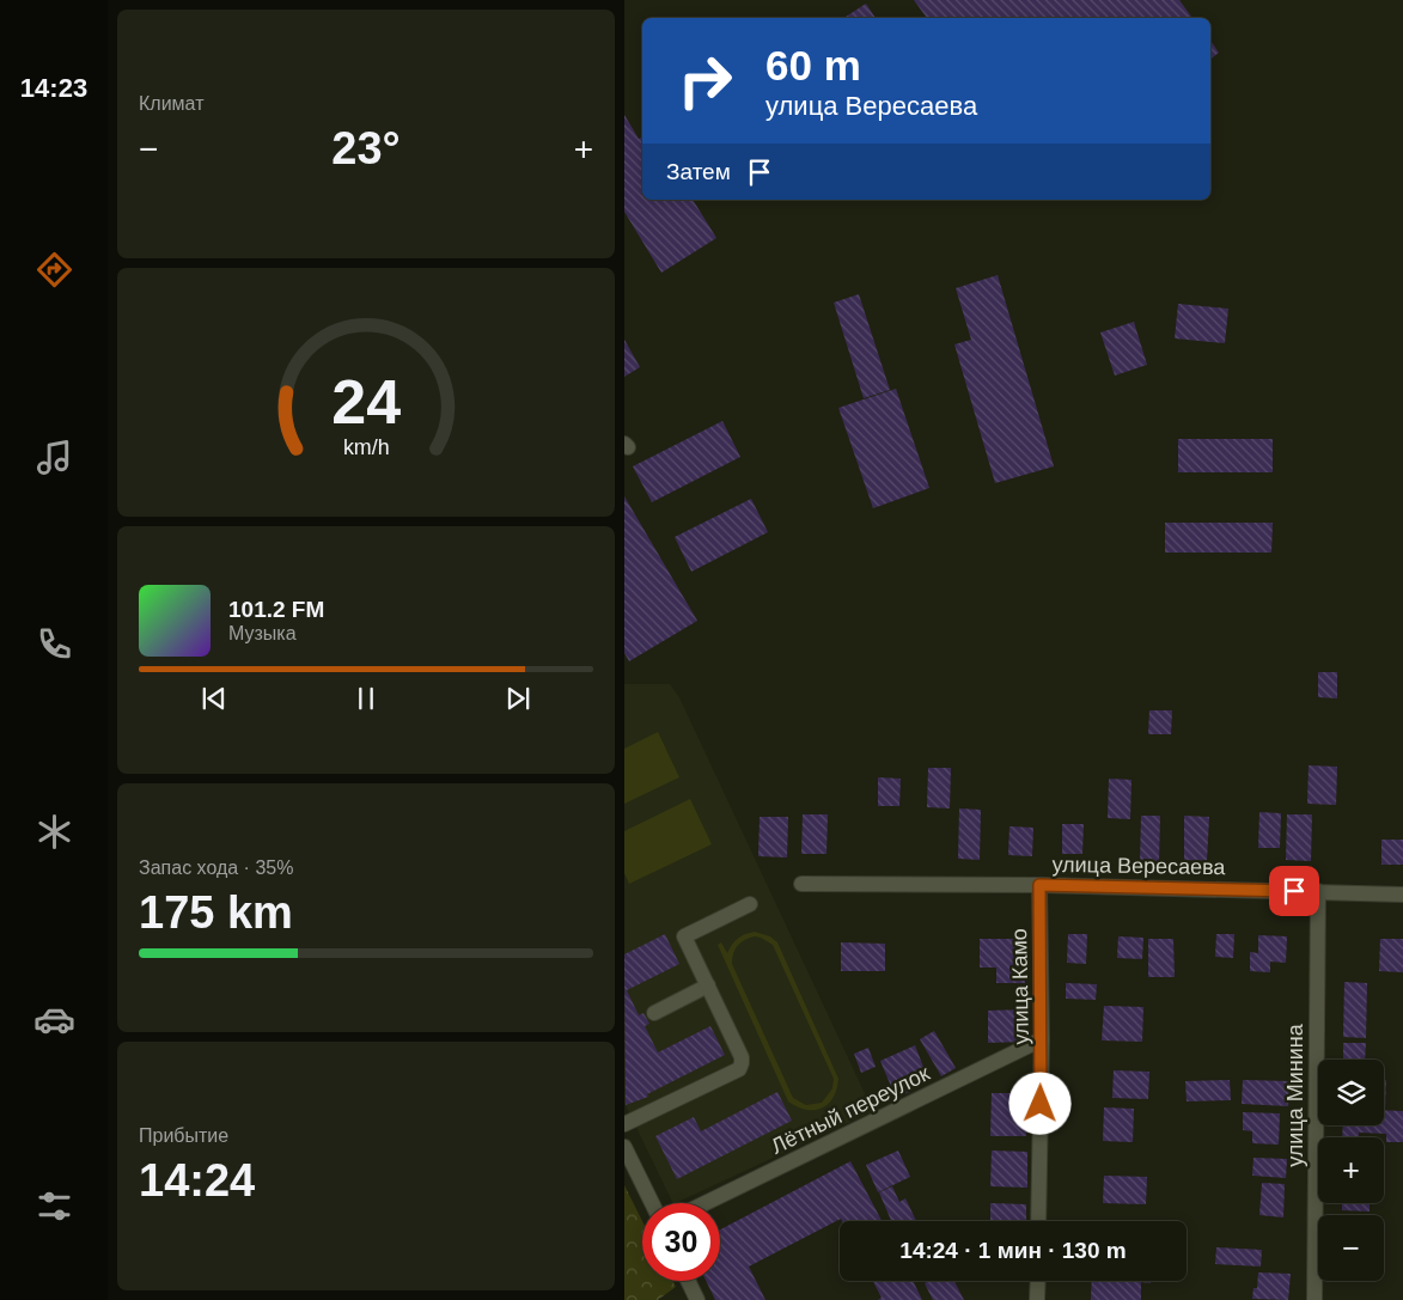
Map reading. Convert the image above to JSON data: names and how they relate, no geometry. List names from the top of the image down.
{
  "streets": {
    "street": [
      "улица Вересаева",
      "улица Камо",
      "улица Минина",
      "Лётный переулок"
    ]
  },
  "crossings": [
    ["улица Вересаева", "улица Камо"],
    ["улица Вересаева", "улица Минина"],
    ["улица Камо", "Лётный переулок"]
  ],
  "page": {
    "tabs": "14:23",
    "tile": [
      "Климат",
      ["Запас хода · 35%", "175 km"],
      ["Прибытие", "14:24"]
    ],
    "turn": ["60 m", "улица Вересаева"],
    "heat": ["−", "23°", "+"],
    "then": "Затем",
    "song": ["101.2 FM", "Музыка"],
    "map_buttons": ["+", "−"],
    "limit": "30",
    "trip": "14:24 · 1 мин · 130 m",
    "gauge": ["24", "km/h"]
  }
}
